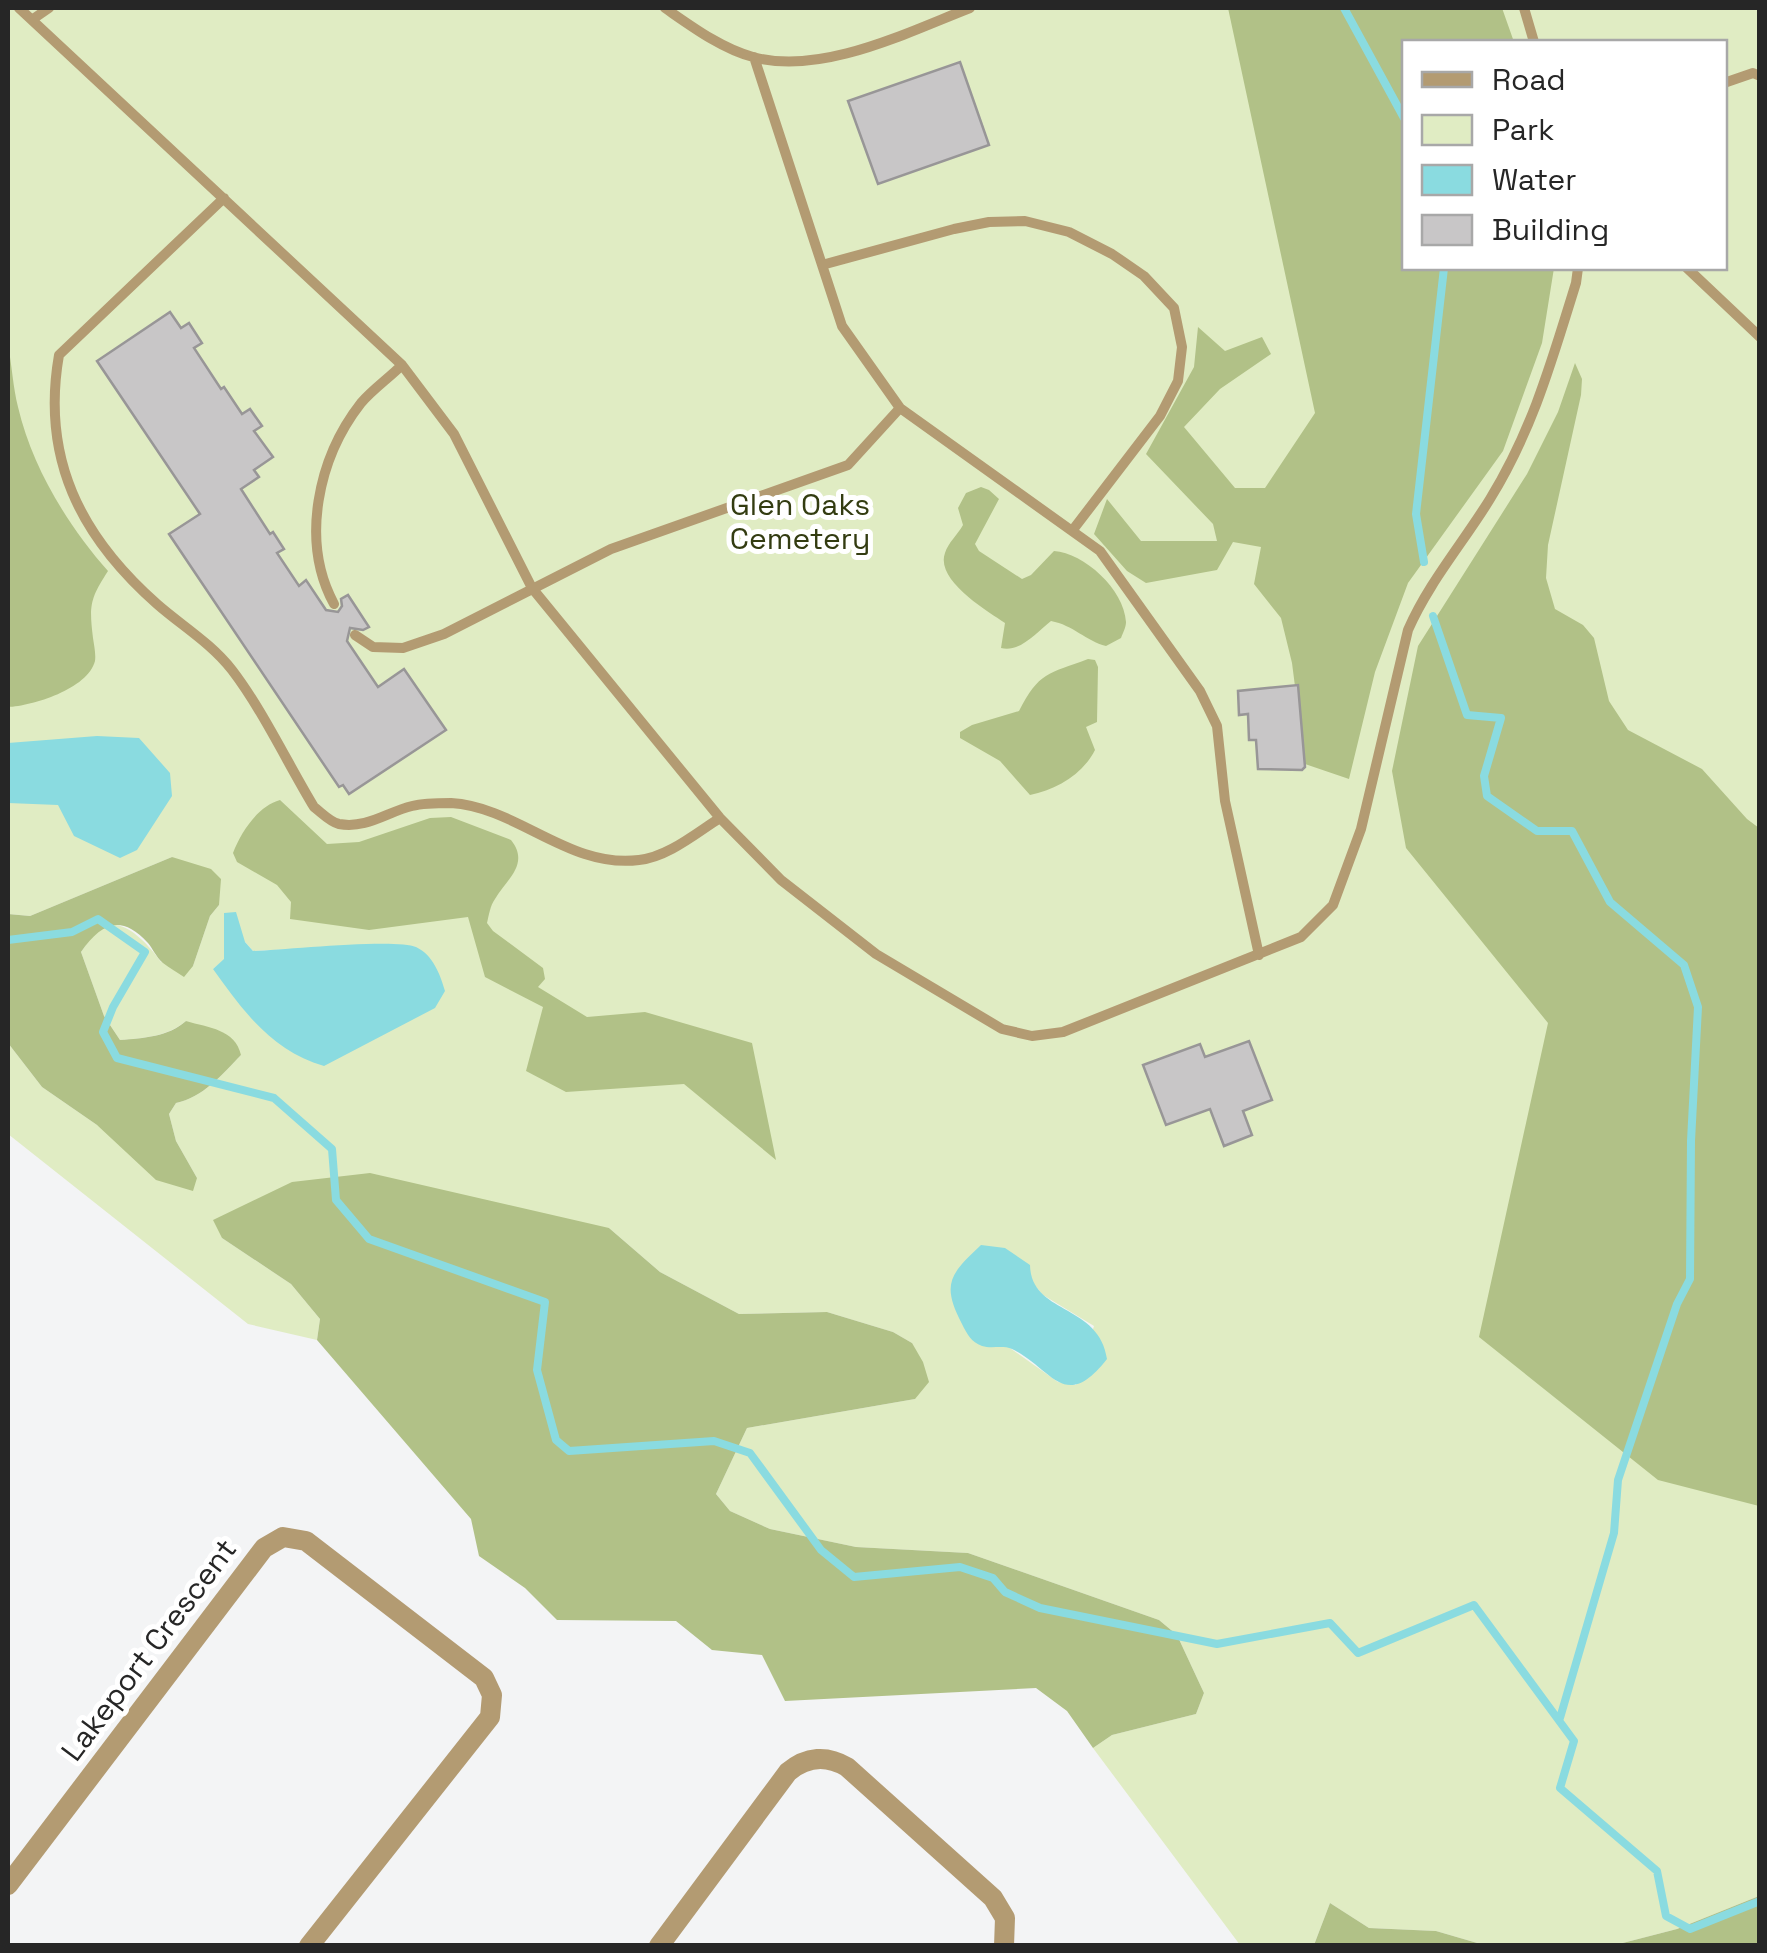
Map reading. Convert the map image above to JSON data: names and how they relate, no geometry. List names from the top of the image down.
{
  "streets": {
    "street": ["Lakeport Crescent"]
  },
  "parks": ["Glen Oaks Cemetery"],
  "legend": [
    "Road",
    "Park",
    "Water",
    "Building"
  ]
}
